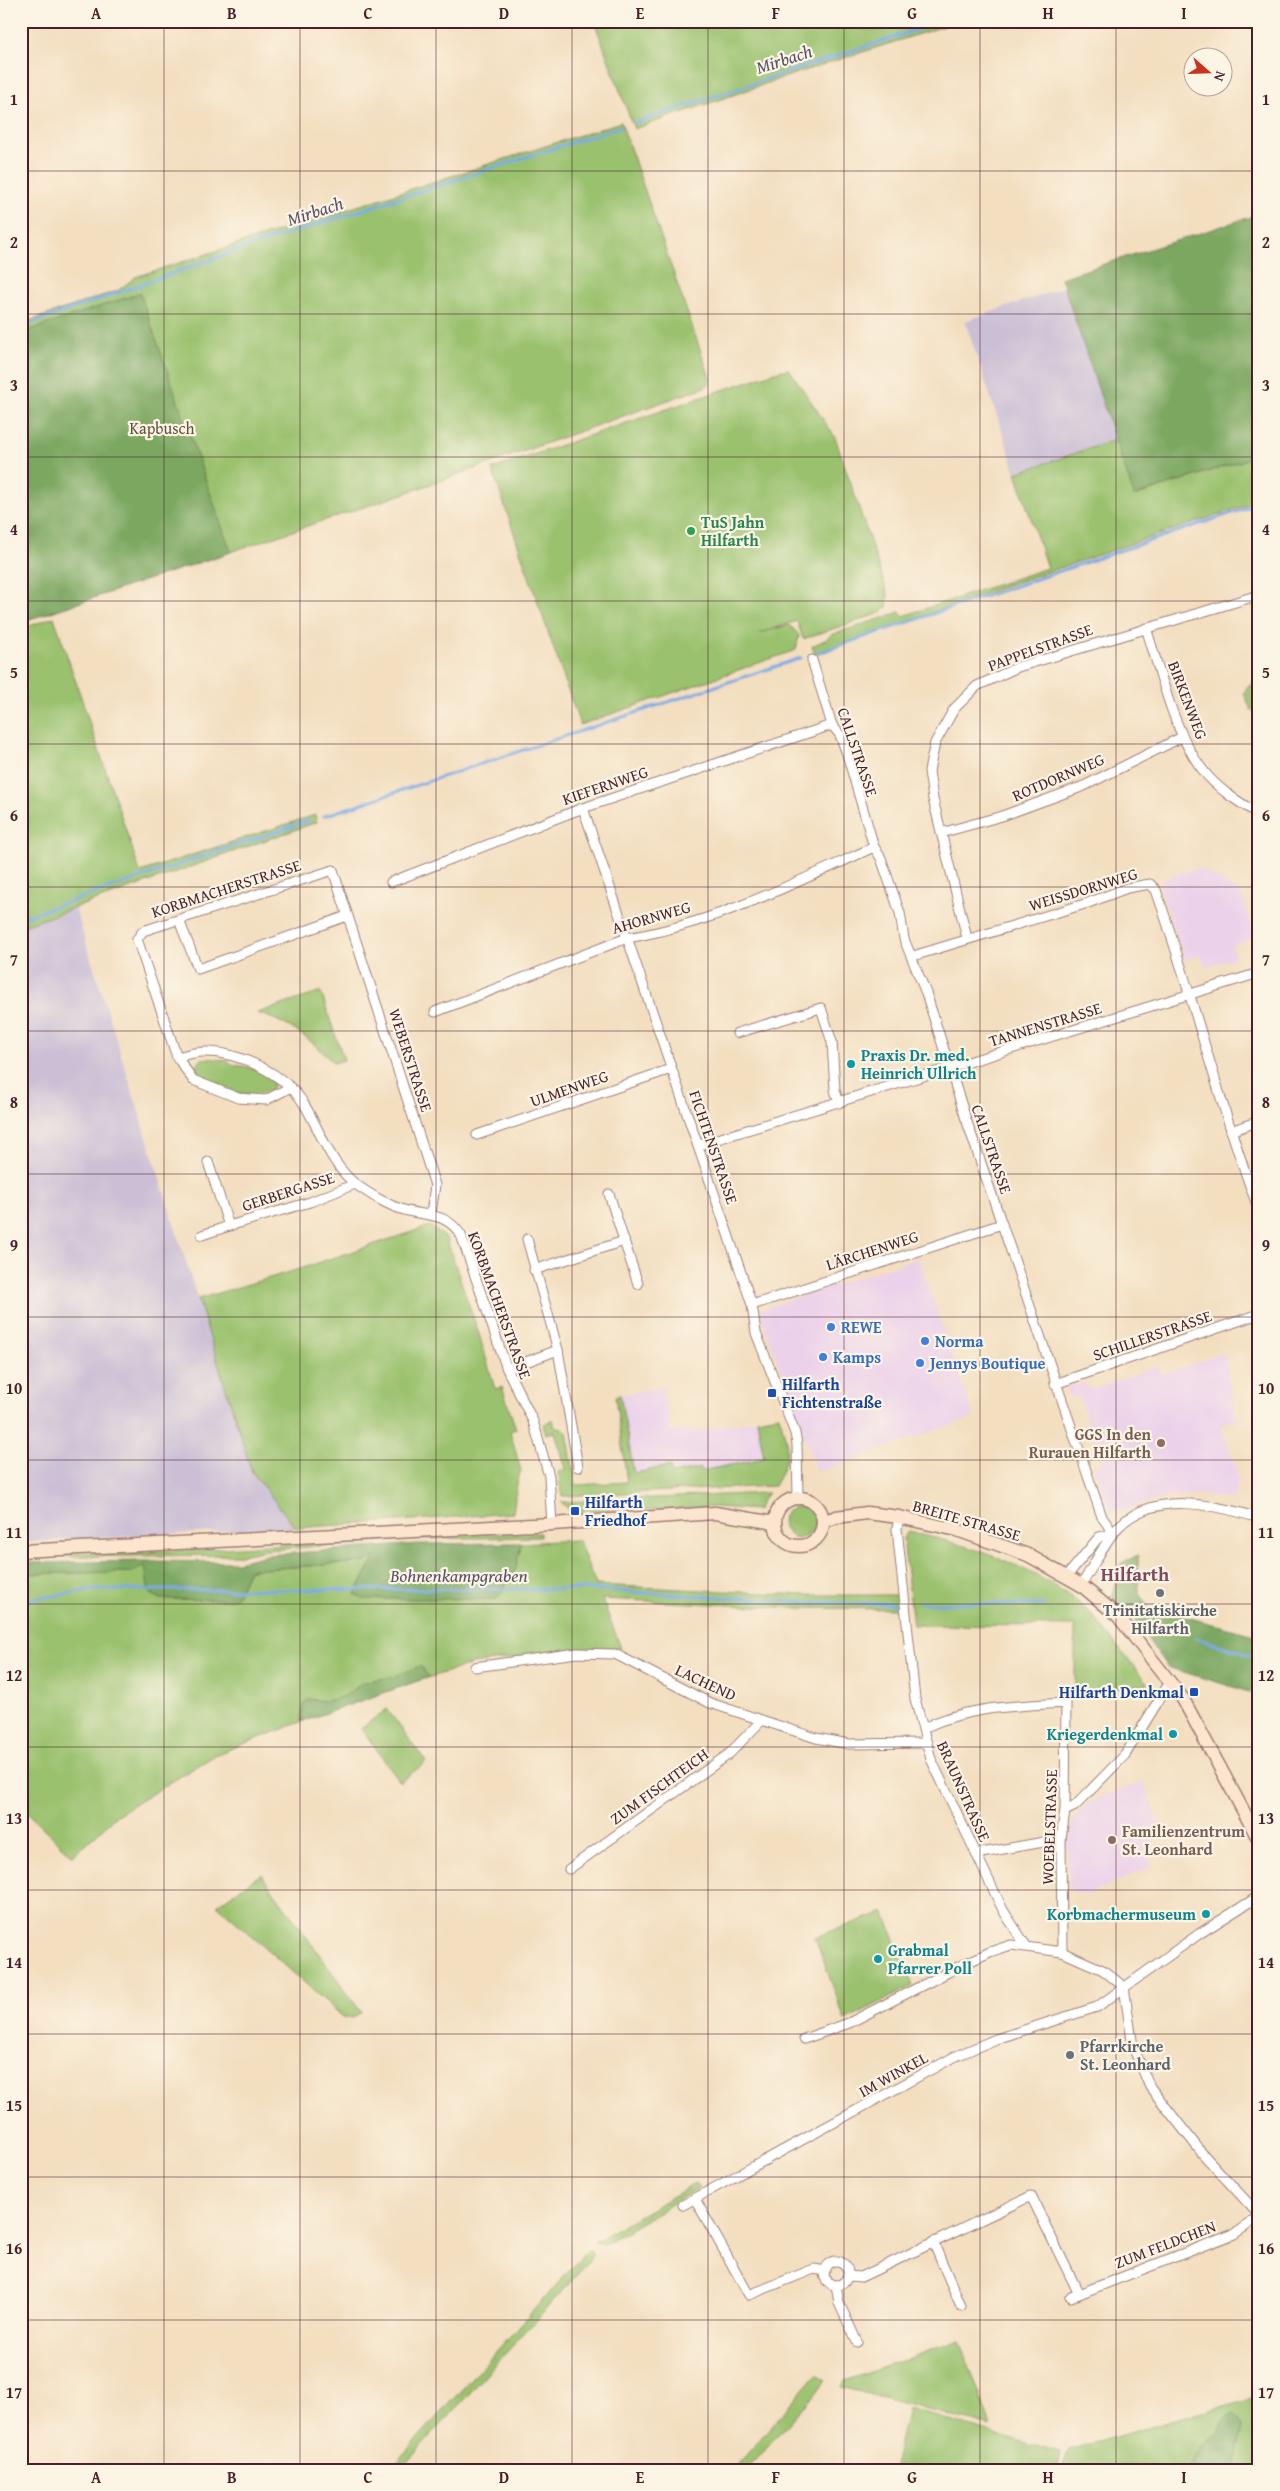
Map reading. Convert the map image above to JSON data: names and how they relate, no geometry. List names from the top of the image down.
{
  "streets": {
    "main road": ["BREITE STRASSE"],
    "street": [
      "PAPPELSTRASSE",
      "BIRKENWEG",
      "CALLSTRASSE",
      "ROTDORNWEG",
      "KIEFERNWEG",
      "KORBMACHERSTRASSE",
      "WEISSDORNWEG",
      "AHORNWEG",
      "TANNENSTRASSE",
      "WEBERSTRASSE",
      "ULMENWEG",
      "FICHTENSTRASSE",
      "GERBERGASSE",
      "LÄRCHENWEG",
      "SCHILLERSTRASSE",
      "LACHEND",
      "ZUM FISCHTEICH",
      "BRAUNSTRASSE",
      "WOEBELSTRASSE",
      "IM WINKEL",
      "ZUM FELDCHEN"
    ]
  },
  "crossings": [
    ["PAPPELSTRASSE", "BIRKENWEG"],
    ["PAPPELSTRASSE", "ROTDORNWEG"],
    ["PAPPELSTRASSE", "WEISSDORNWEG"],
    ["BIRKENWEG", "ROTDORNWEG"],
    ["CALLSTRASSE", "KIEFERNWEG"],
    ["CALLSTRASSE", "WEISSDORNWEG"],
    ["CALLSTRASSE", "AHORNWEG"],
    ["CALLSTRASSE", "TANNENSTRASSE"],
    ["CALLSTRASSE", "LÄRCHENWEG"],
    ["CALLSTRASSE", "SCHILLERSTRASSE"],
    ["KIEFERNWEG", "FICHTENSTRASSE"],
    ["KORBMACHERSTRASSE", "WEBERSTRASSE"],
    ["KORBMACHERSTRASSE", "GERBERGASSE"],
    ["WEISSDORNWEG", "TANNENSTRASSE"],
    ["AHORNWEG", "FICHTENSTRASSE"],
    ["TANNENSTRASSE", "FICHTENSTRASSE"],
    ["ULMENWEG", "FICHTENSTRASSE"],
    ["FICHTENSTRASSE", "LÄRCHENWEG"],
    ["FICHTENSTRASSE", "BREITE STRASSE"],
    ["BREITE STRASSE", "BRAUNSTRASSE"],
    ["LACHEND", "ZUM FISCHTEICH"],
    ["LACHEND", "BRAUNSTRASSE"],
    ["BRAUNSTRASSE", "WOEBELSTRASSE"]
  ],
  "districts": ["Hilfarth"],
  "water": ["Mirbach", "Bohnenkampgraben"],
  "parks": ["Kapbusch"],
  "places": {
    "other": [
      "TuS Jahn Hilfarth",
      "Praxis Dr. med. Heinrich Ullrich",
      "REWE",
      "Norma",
      "Kamps",
      "Jennys Boutique",
      "GGS In den Rurauen Hilfarth",
      "Trinitatiskirche Hilfarth",
      "Kriegerdenkmal",
      "Familienzentrum St. Leonhard",
      "Korbmachermuseum",
      "Grabmal Pfarrer Poll",
      "Pfarrkirche St. Leonhard"
    ],
    "transit": ["Hilfarth Fichtenstraße", "Hilfarth Friedhof", "Hilfarth Denkmal"]
  },
  "north": "right",
  "grid": {
    "columns": [
      "A",
      "B",
      "C",
      "D",
      "E",
      "F",
      "G",
      "H",
      "I"
    ],
    "rows": [
      "1",
      "2",
      "3",
      "4",
      "5",
      "6",
      "7",
      "8",
      "9",
      "10",
      "11",
      "12",
      "13",
      "14",
      "15",
      "16",
      "17"
    ]
  }
}
